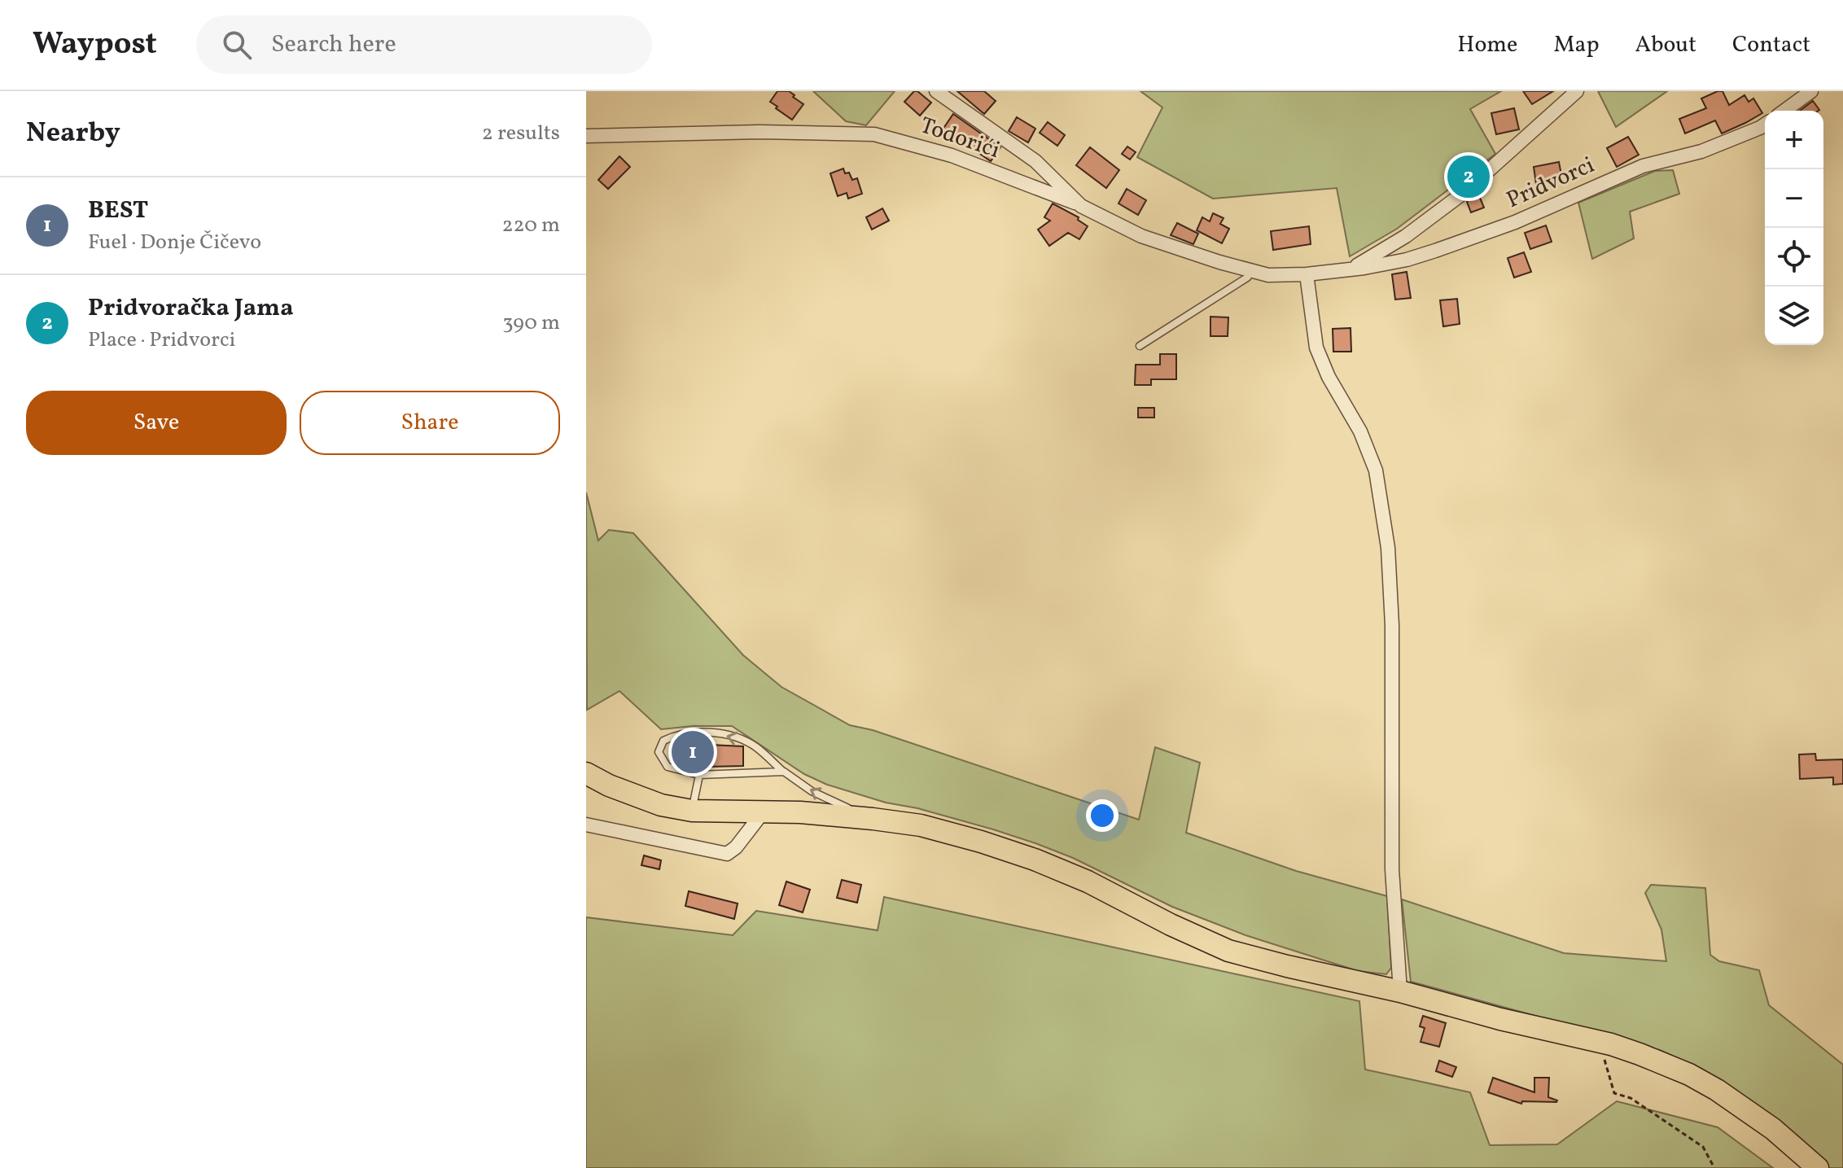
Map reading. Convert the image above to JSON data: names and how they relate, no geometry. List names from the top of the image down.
{
  "streets": {
    "street": ["Todorići", "Pridvorci"]
  },
  "crossings": [
    ["Todorići", "Pridvorci"]
  ],
  "page": {
    "header": "Waypost",
    "search": "Search here",
    "nav": [
      "Home",
      "Map",
      "About",
      "Contact"
    ],
    "heading": ["Nearby", "2 results"],
    "map_buttons": ["+", "−"],
    "pins": ["2", "1"],
    "list": [
      {
        "mark": "1",
        "name": "BEST",
        "note": "Fuel · Donje Čičevo",
        "value": "220 m"
      },
      {
        "mark": "2",
        "name": "Pridvoračka Jama",
        "note": "Place · Pridvorci",
        "value": "390 m"
      }
    ],
    "buttons": ["Save", "Share"]
  }
}
